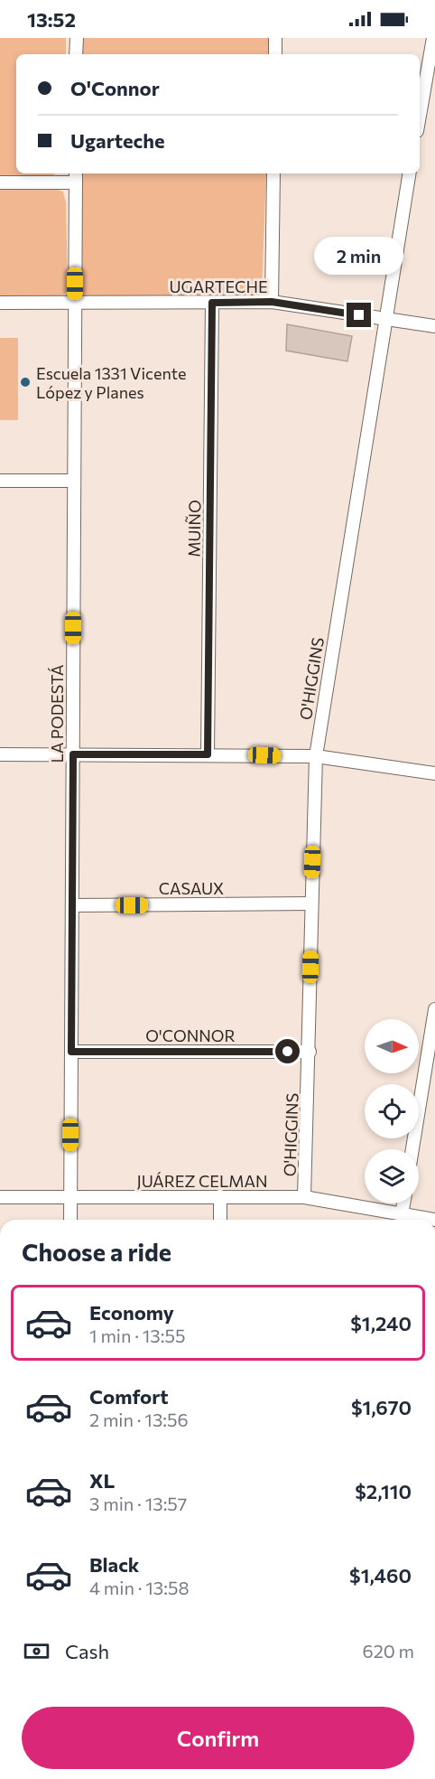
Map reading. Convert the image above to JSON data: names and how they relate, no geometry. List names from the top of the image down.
{
  "streets": {
    "street": [
      "UGARTECHE",
      "MUIÑO",
      "O'HIGGINS",
      "LA PODESTÁ",
      "CASAUX",
      "O'CONNOR",
      "JUÁREZ CELMAN"
    ]
  },
  "crossings": [
    ["UGARTECHE", "MUIÑO"],
    ["UGARTECHE", "O'HIGGINS"],
    ["UGARTECHE", "LA PODESTÁ"],
    ["O'HIGGINS", "CASAUX"],
    ["O'HIGGINS", "O'CONNOR"],
    ["O'HIGGINS", "JUÁREZ CELMAN"],
    ["LA PODESTÁ", "CASAUX"],
    ["LA PODESTÁ", "O'CONNOR"],
    ["LA PODESTÁ", "JUÁREZ CELMAN"]
  ],
  "places": ["Escuela 1331 Vicente López y Planes"],
  "north": "right",
  "page": {
    "status": "13:52",
    "banner": ["O'Connor", "Ugarteche"],
    "bubble": "2 min",
    "heading": "Choose a ride",
    "list": [
      {
        "name": "Economy",
        "note": "1 min · 13:55",
        "value": "$1,240"
      },
      {
        "name": "Comfort",
        "note": "2 min · 13:56",
        "value": "$1,670"
      },
      {
        "name": "XL",
        "note": "3 min · 13:57",
        "value": "$2,110"
      },
      {
        "name": "Black",
        "note": "4 min · 13:58",
        "value": "$1,460"
      }
    ],
    "pay": ["Cash", "620 m"],
    "buttons": "Confirm"
  }
}
